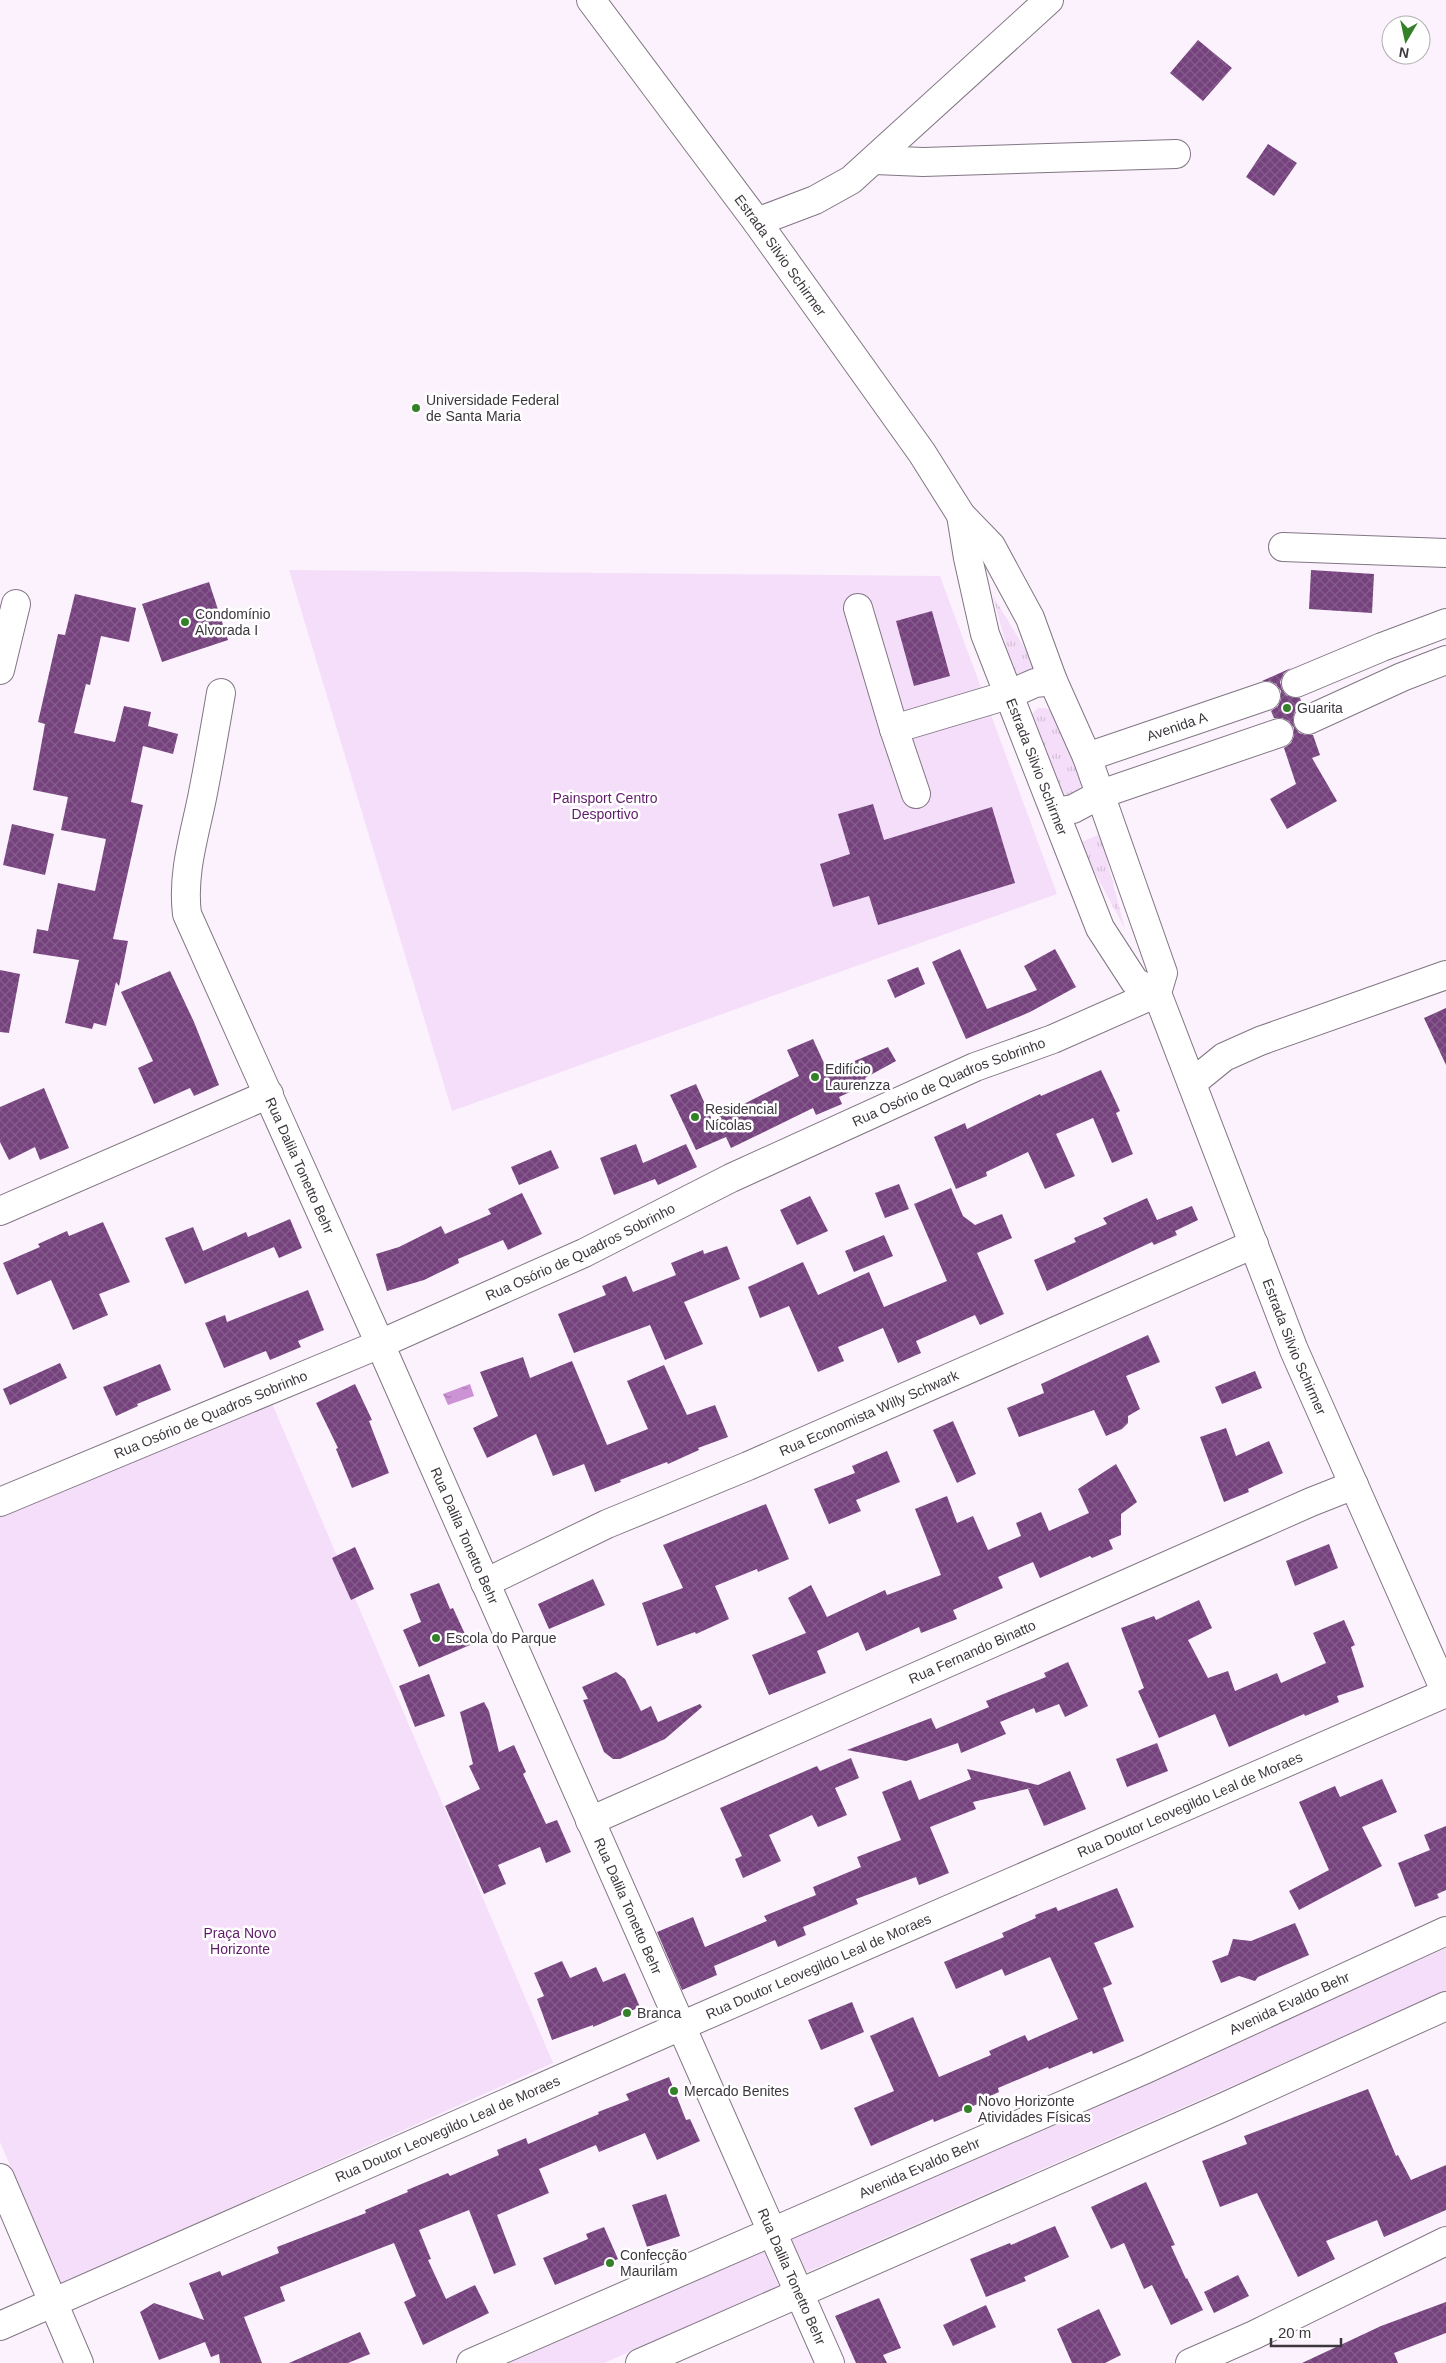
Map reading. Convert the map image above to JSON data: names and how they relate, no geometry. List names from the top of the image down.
{
  "streets": {
    "street": [
      "Estrada Silvio Schirmer",
      "Avenida A",
      "Rua Osório de Quadros Sobrinho",
      "Rua Dalila Tonetto Behr",
      "Rua Economista Willy Schwark",
      "Rua Fernando Binatto",
      "Rua Doutor Leovegildo Leal de Moraes",
      "Avenida Evaldo Behr"
    ]
  },
  "crossings": [
    ["Estrada Silvio Schirmer", "Avenida A"],
    ["Estrada Silvio Schirmer", "Rua Osório de Quadros Sobrinho"],
    ["Estrada Silvio Schirmer", "Rua Economista Willy Schwark"],
    ["Estrada Silvio Schirmer", "Rua Fernando Binatto"],
    ["Estrada Silvio Schirmer", "Rua Doutor Leovegildo Leal de Moraes"],
    ["Rua Osório de Quadros Sobrinho", "Rua Dalila Tonetto Behr"],
    ["Rua Dalila Tonetto Behr", "Rua Economista Willy Schwark"],
    ["Rua Dalila Tonetto Behr", "Rua Fernando Binatto"],
    ["Rua Dalila Tonetto Behr", "Rua Doutor Leovegildo Leal de Moraes"],
    ["Rua Dalila Tonetto Behr", "Avenida Evaldo Behr"]
  ],
  "parks": ["Painsport Centro Desportivo", "Praça Novo Horizonte"],
  "places": [
    "Universidade Federal de Santa Maria",
    "Condomínio Alvorada I",
    "Guarita",
    "Edifício Laurenzza",
    "Residencial Nícolas",
    "Escola do Parque",
    "Branca",
    "Mercado Benites",
    "Novo Horizonte Atividades Físicas",
    "Confecção Maurilam"
  ],
  "scale_bar": "20 m",
  "north": "bottom"
}
